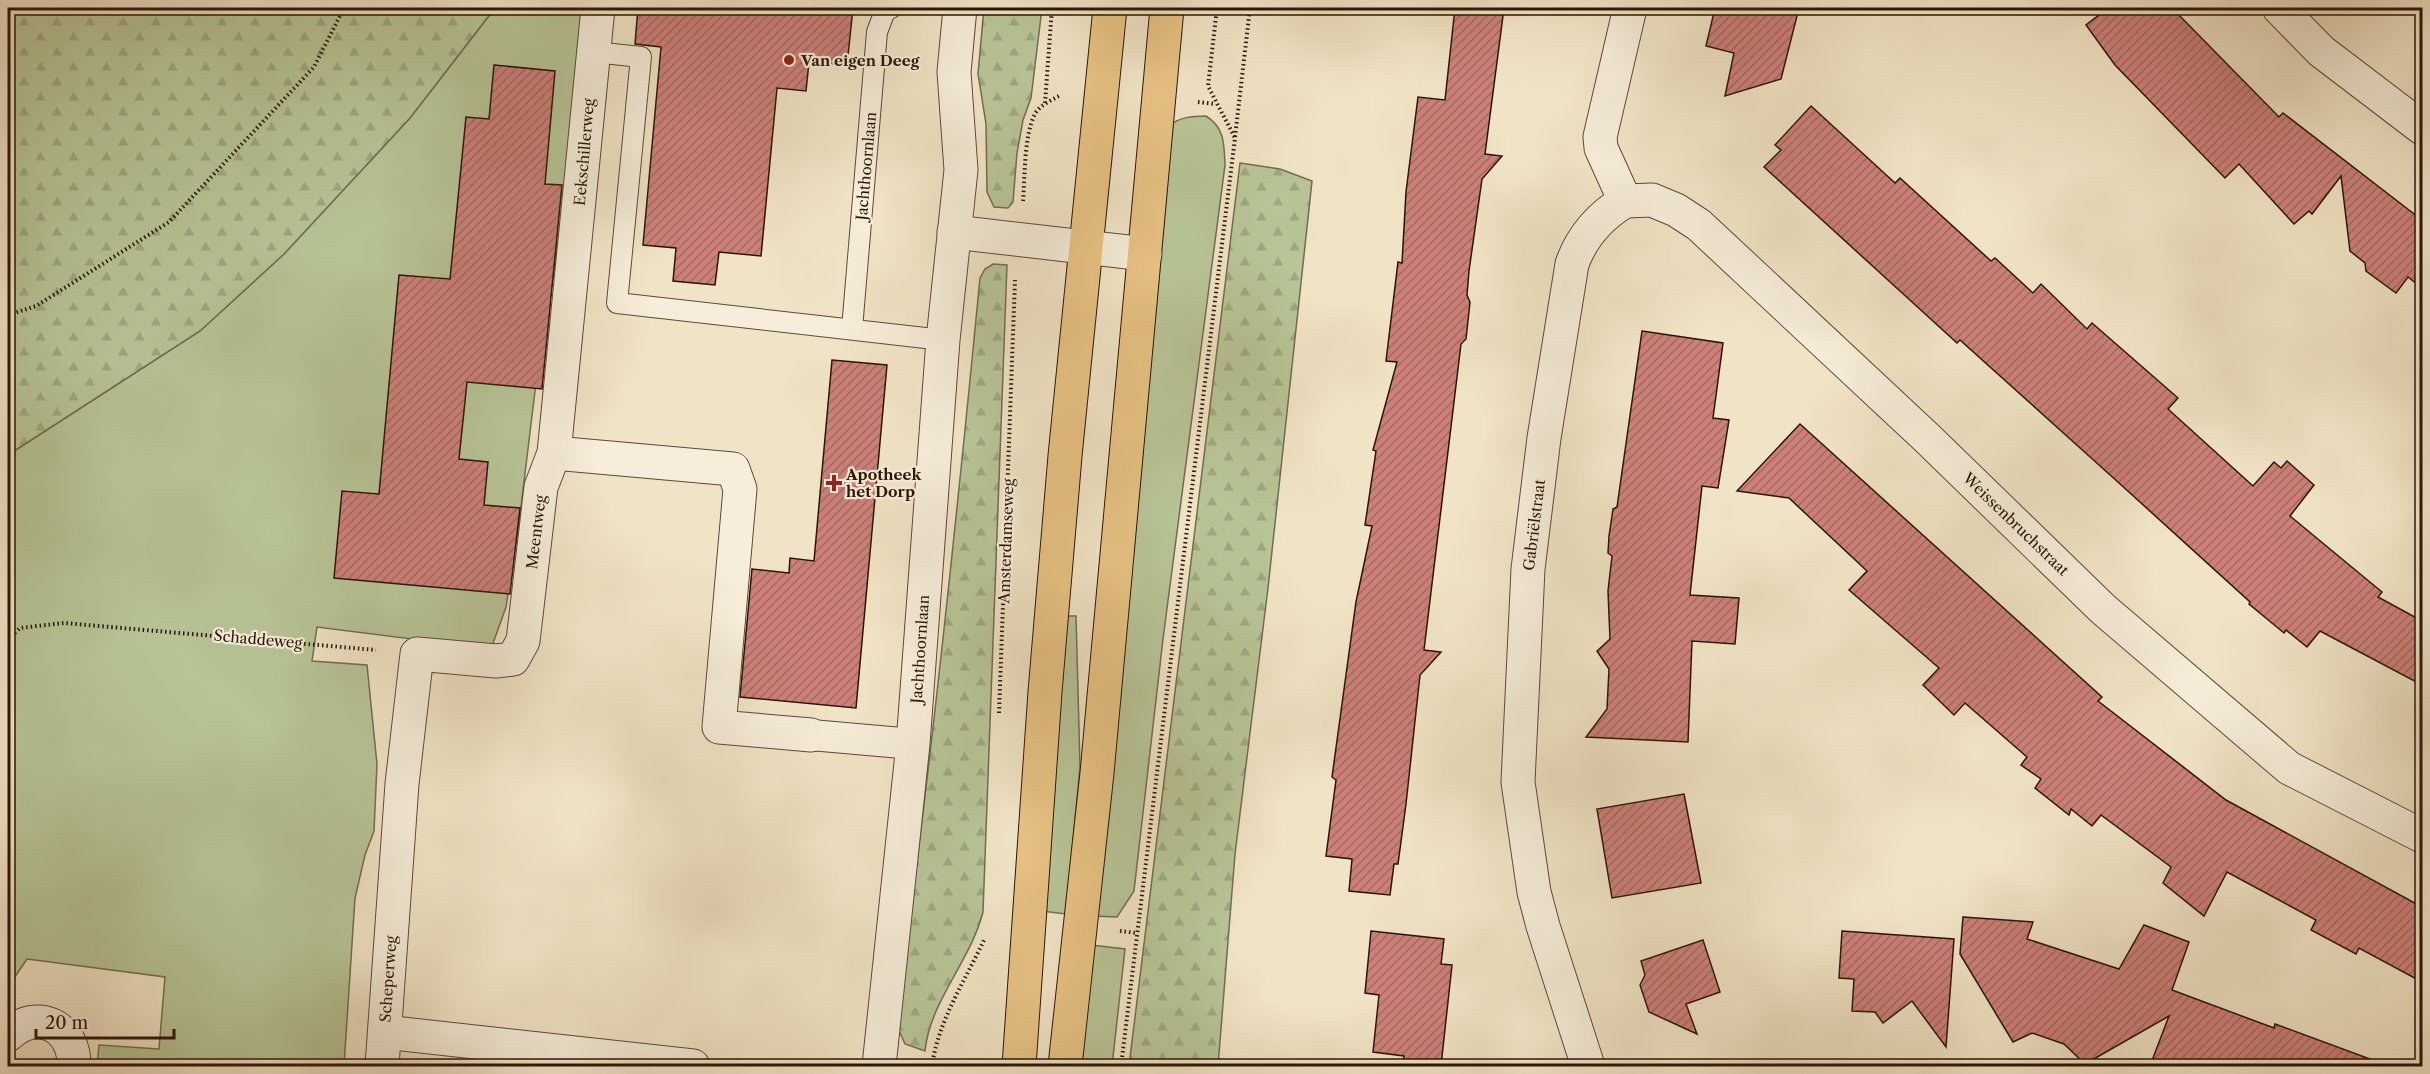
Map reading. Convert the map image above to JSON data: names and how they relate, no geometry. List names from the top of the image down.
{
  "streets": {
    "street": [
      "Eekschillerweg",
      "Jachthoornlaan",
      "Weissenbruchstraat",
      "Gabriëlstraat",
      "Meentweg",
      "Scheperweg"
    ],
    "path": ["Amsterdamseweg", "Schaddeweg"]
  },
  "crossings": [
    ["Eekschillerweg", "Meentweg"],
    ["Weissenbruchstraat", "Gabriëlstraat"],
    ["Meentweg", "Schaddeweg"],
    ["Meentweg", "Scheperweg"],
    ["Schaddeweg", "Scheperweg"]
  ],
  "places": {
    "other": ["Van eigen Deeg"],
    "health": ["Apotheek het Dorp"]
  },
  "scale_bar": "20 m"
}
